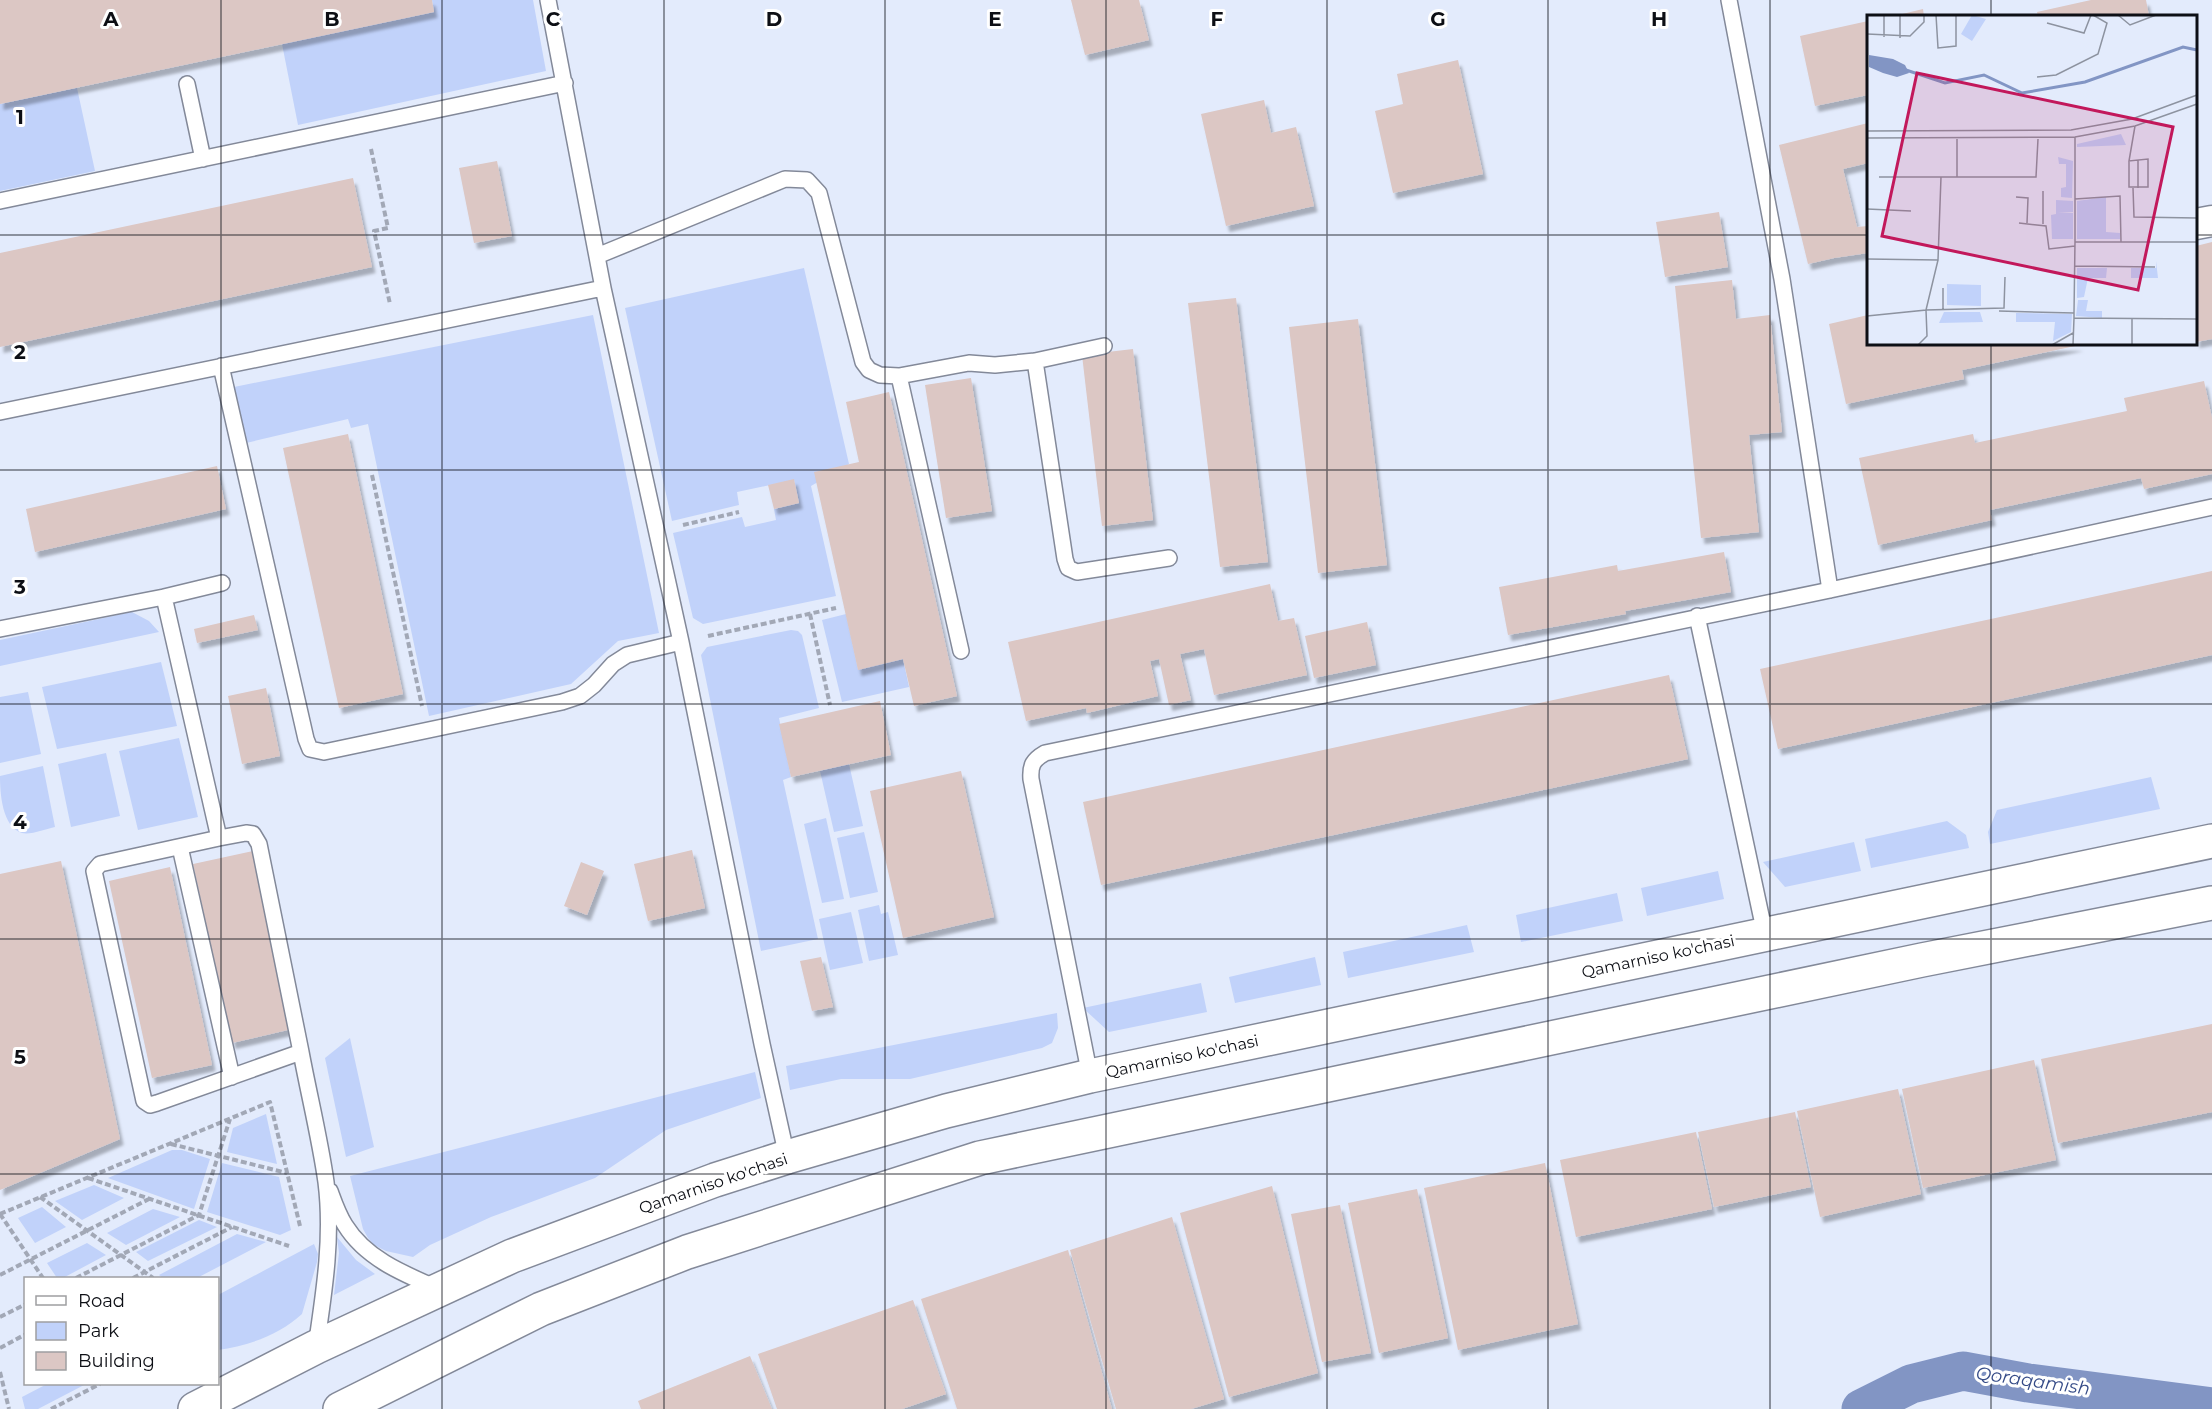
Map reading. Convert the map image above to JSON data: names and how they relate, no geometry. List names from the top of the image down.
{
  "streets": {
    "main road": ["Qamarniso ko'chasi"]
  },
  "water": ["Qoraqamish"],
  "legend": ["Road", "Park", "Building"],
  "grid": {
    "columns": [
      "A",
      "B",
      "C",
      "D",
      "E",
      "F",
      "G",
      "H"
    ],
    "rows": [
      "1",
      "2",
      "3",
      "4",
      "5"
    ]
  }
}
